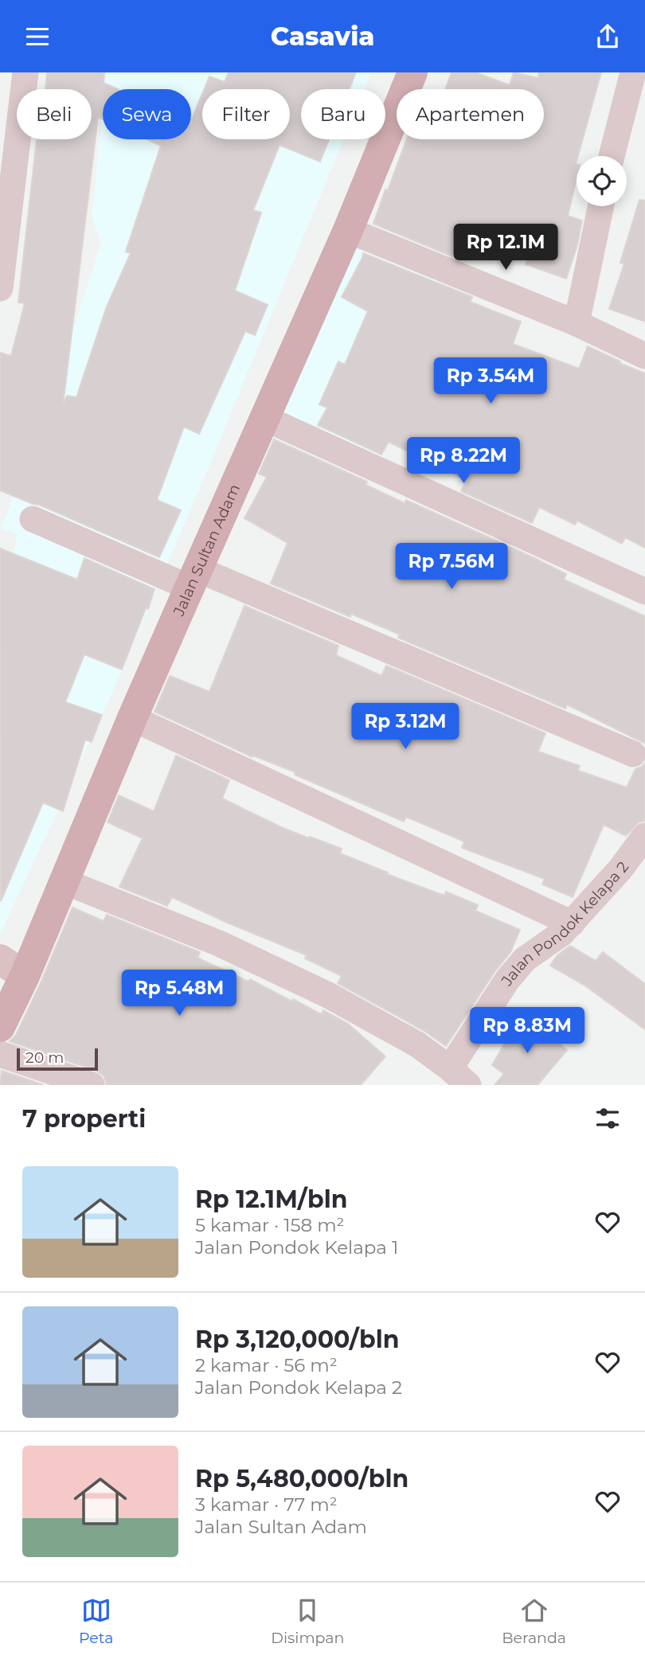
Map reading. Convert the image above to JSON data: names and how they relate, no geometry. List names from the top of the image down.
{
  "streets": {
    "main road": ["Jalan Sultan Adam"],
    "street": ["Jalan Pondok Kelapa 2"]
  },
  "scale_bar": "20 m",
  "page": {
    "header": "Casavia",
    "chip": [
      "Beli",
      "Sewa",
      "Filter",
      "Baru",
      "Apartemen"
    ],
    "price": [
      "Rp 12.1M",
      "Rp 3.54M",
      "Rp 8.22M",
      "Rp 7.56M",
      "Rp 3.12M",
      "Rp 5.48M",
      "Rp 8.83M"
    ],
    "scale": "20 m",
    "heading": "7 properti",
    "list": [
      {
        "name": "Rp 12.1M/bln",
        "note": "5 kamar · 158 m² · Jalan Pondok Kelapa 1"
      },
      {
        "name": "Rp 3,120,000/bln",
        "note": "2 kamar · 56 m² · Jalan Pondok Kelapa 2"
      },
      {
        "name": "Rp 5,480,000/bln",
        "note": "3 kamar · 77 m² · Jalan Sultan Adam"
      }
    ],
    "tabs": ["Peta", "Disimpan", "Beranda"]
  }
}
